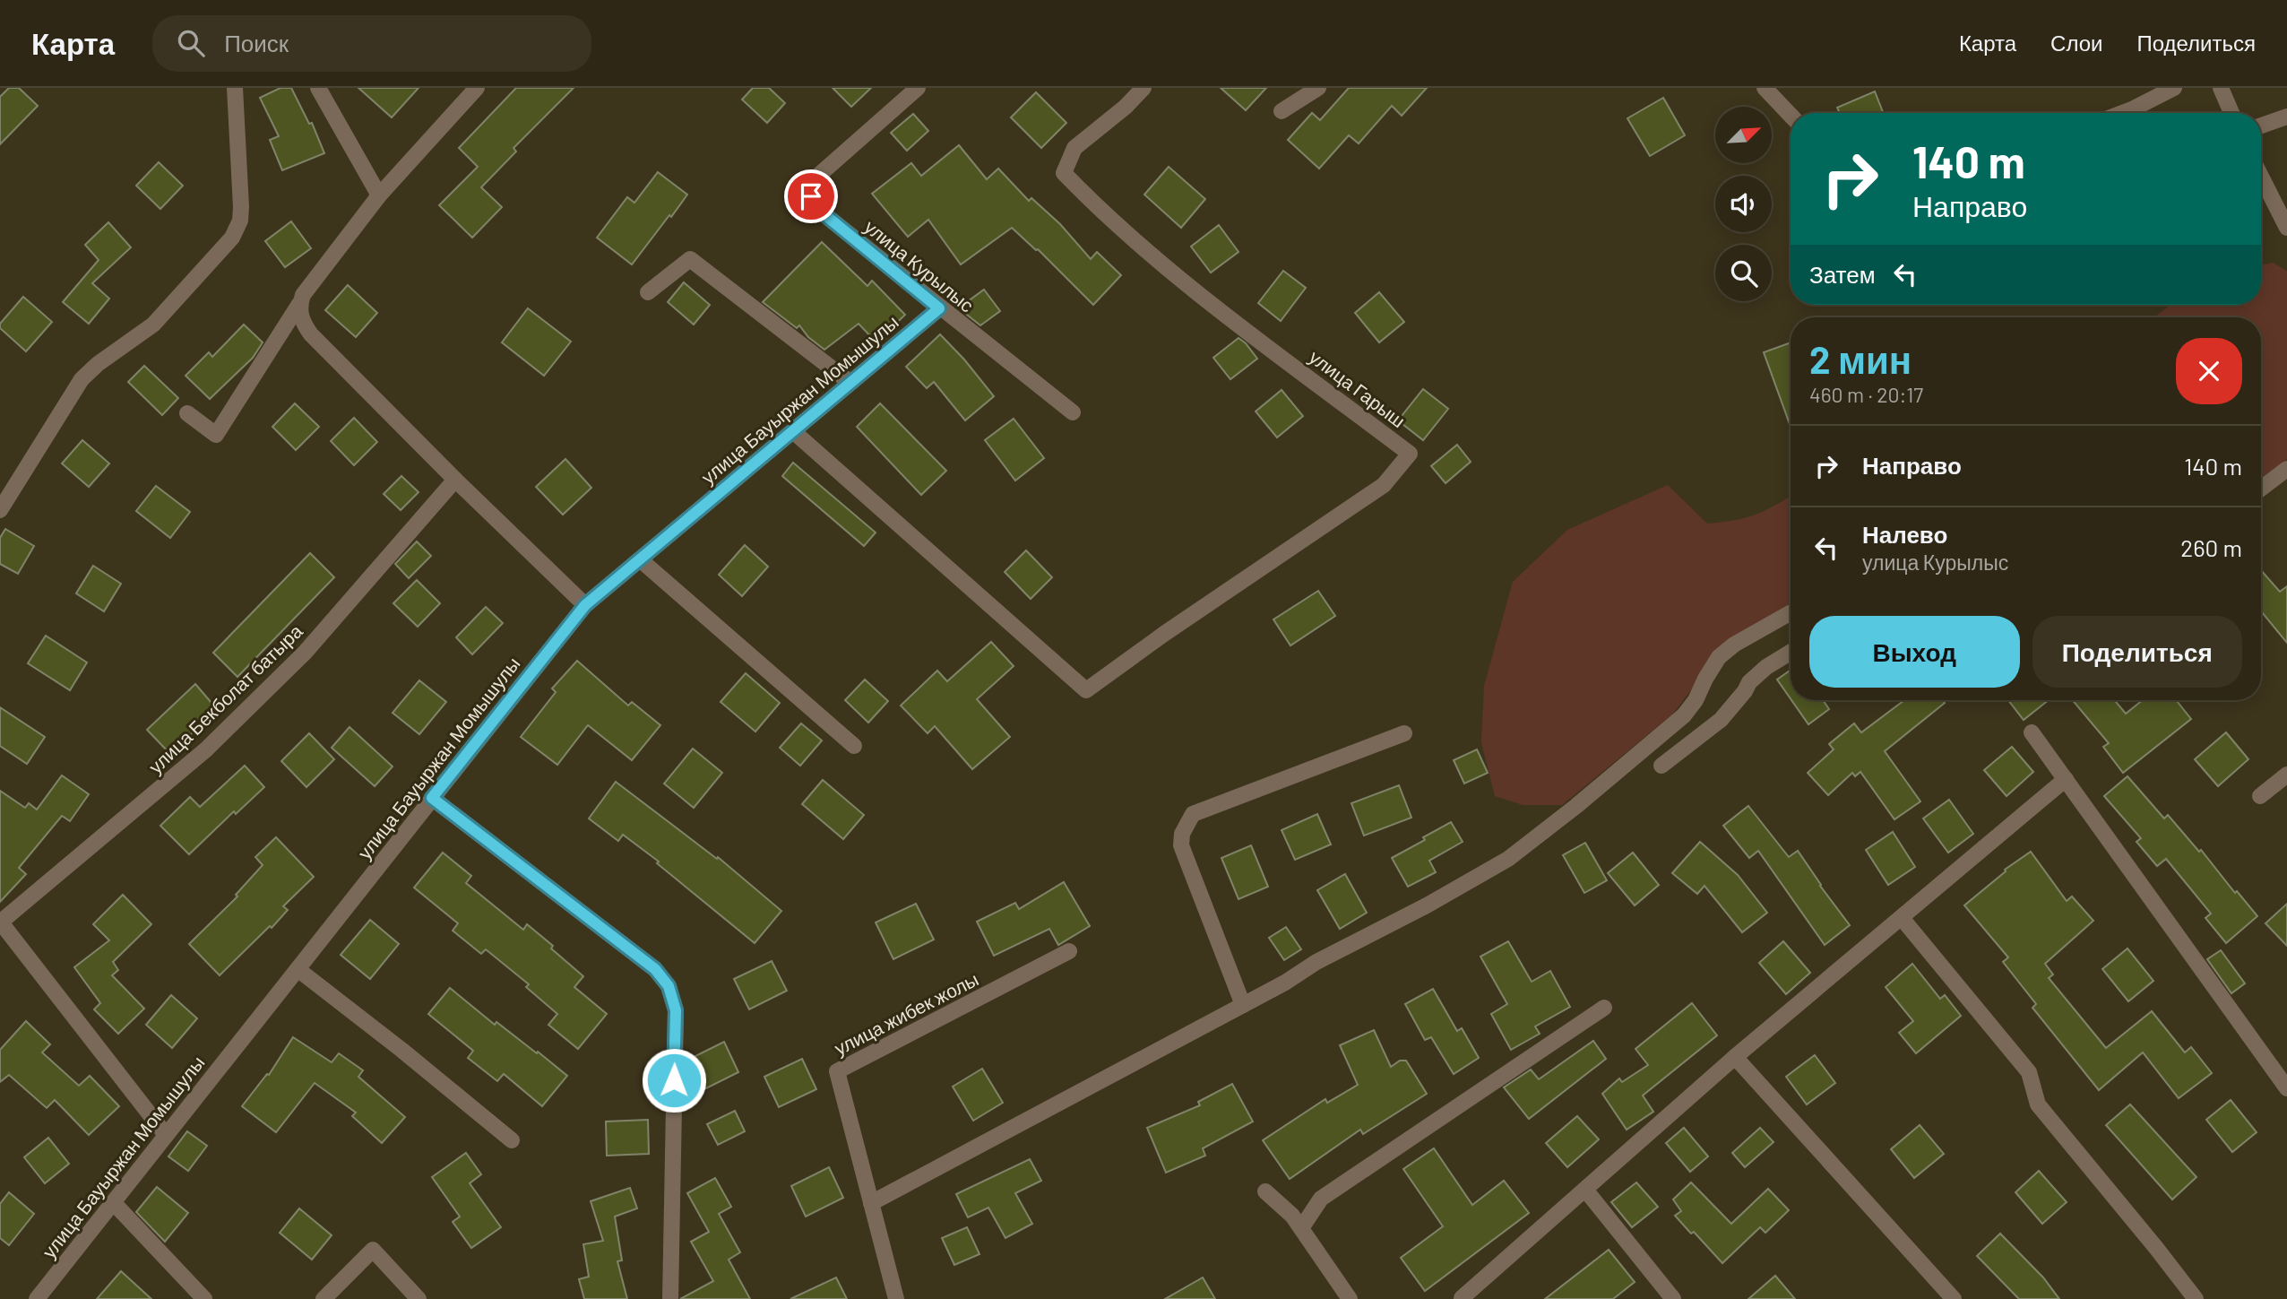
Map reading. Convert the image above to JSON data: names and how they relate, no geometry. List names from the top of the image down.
{
  "streets": {
    "street": [
      "улица Курылыс",
      "улица Гарыш",
      "улица Бауыржан Момышулы",
      "улица Бекболат батыра",
      "улица жибек жолы"
    ]
  },
  "crossings": [
    ["улица Курылыс", "улица Бауыржан Момышулы"],
    ["улица Гарыш", "улица Бауыржан Момышулы"]
  ],
  "north": "top right",
  "page": {
    "header": "Карта",
    "search": "Поиск",
    "nav": ["Карта", "Слои", "Поделиться"],
    "turn": ["140 m", "Направо"],
    "then": "Затем",
    "heading": ["2 мин", "460 m · 20:17"],
    "list": [
      {
        "name": "Направо",
        "value": "140 m"
      },
      {
        "name": "Налево",
        "note": "улица Курылыс",
        "value": "260 m"
      }
    ],
    "buttons": ["Выход", "Поделиться"]
  }
}
